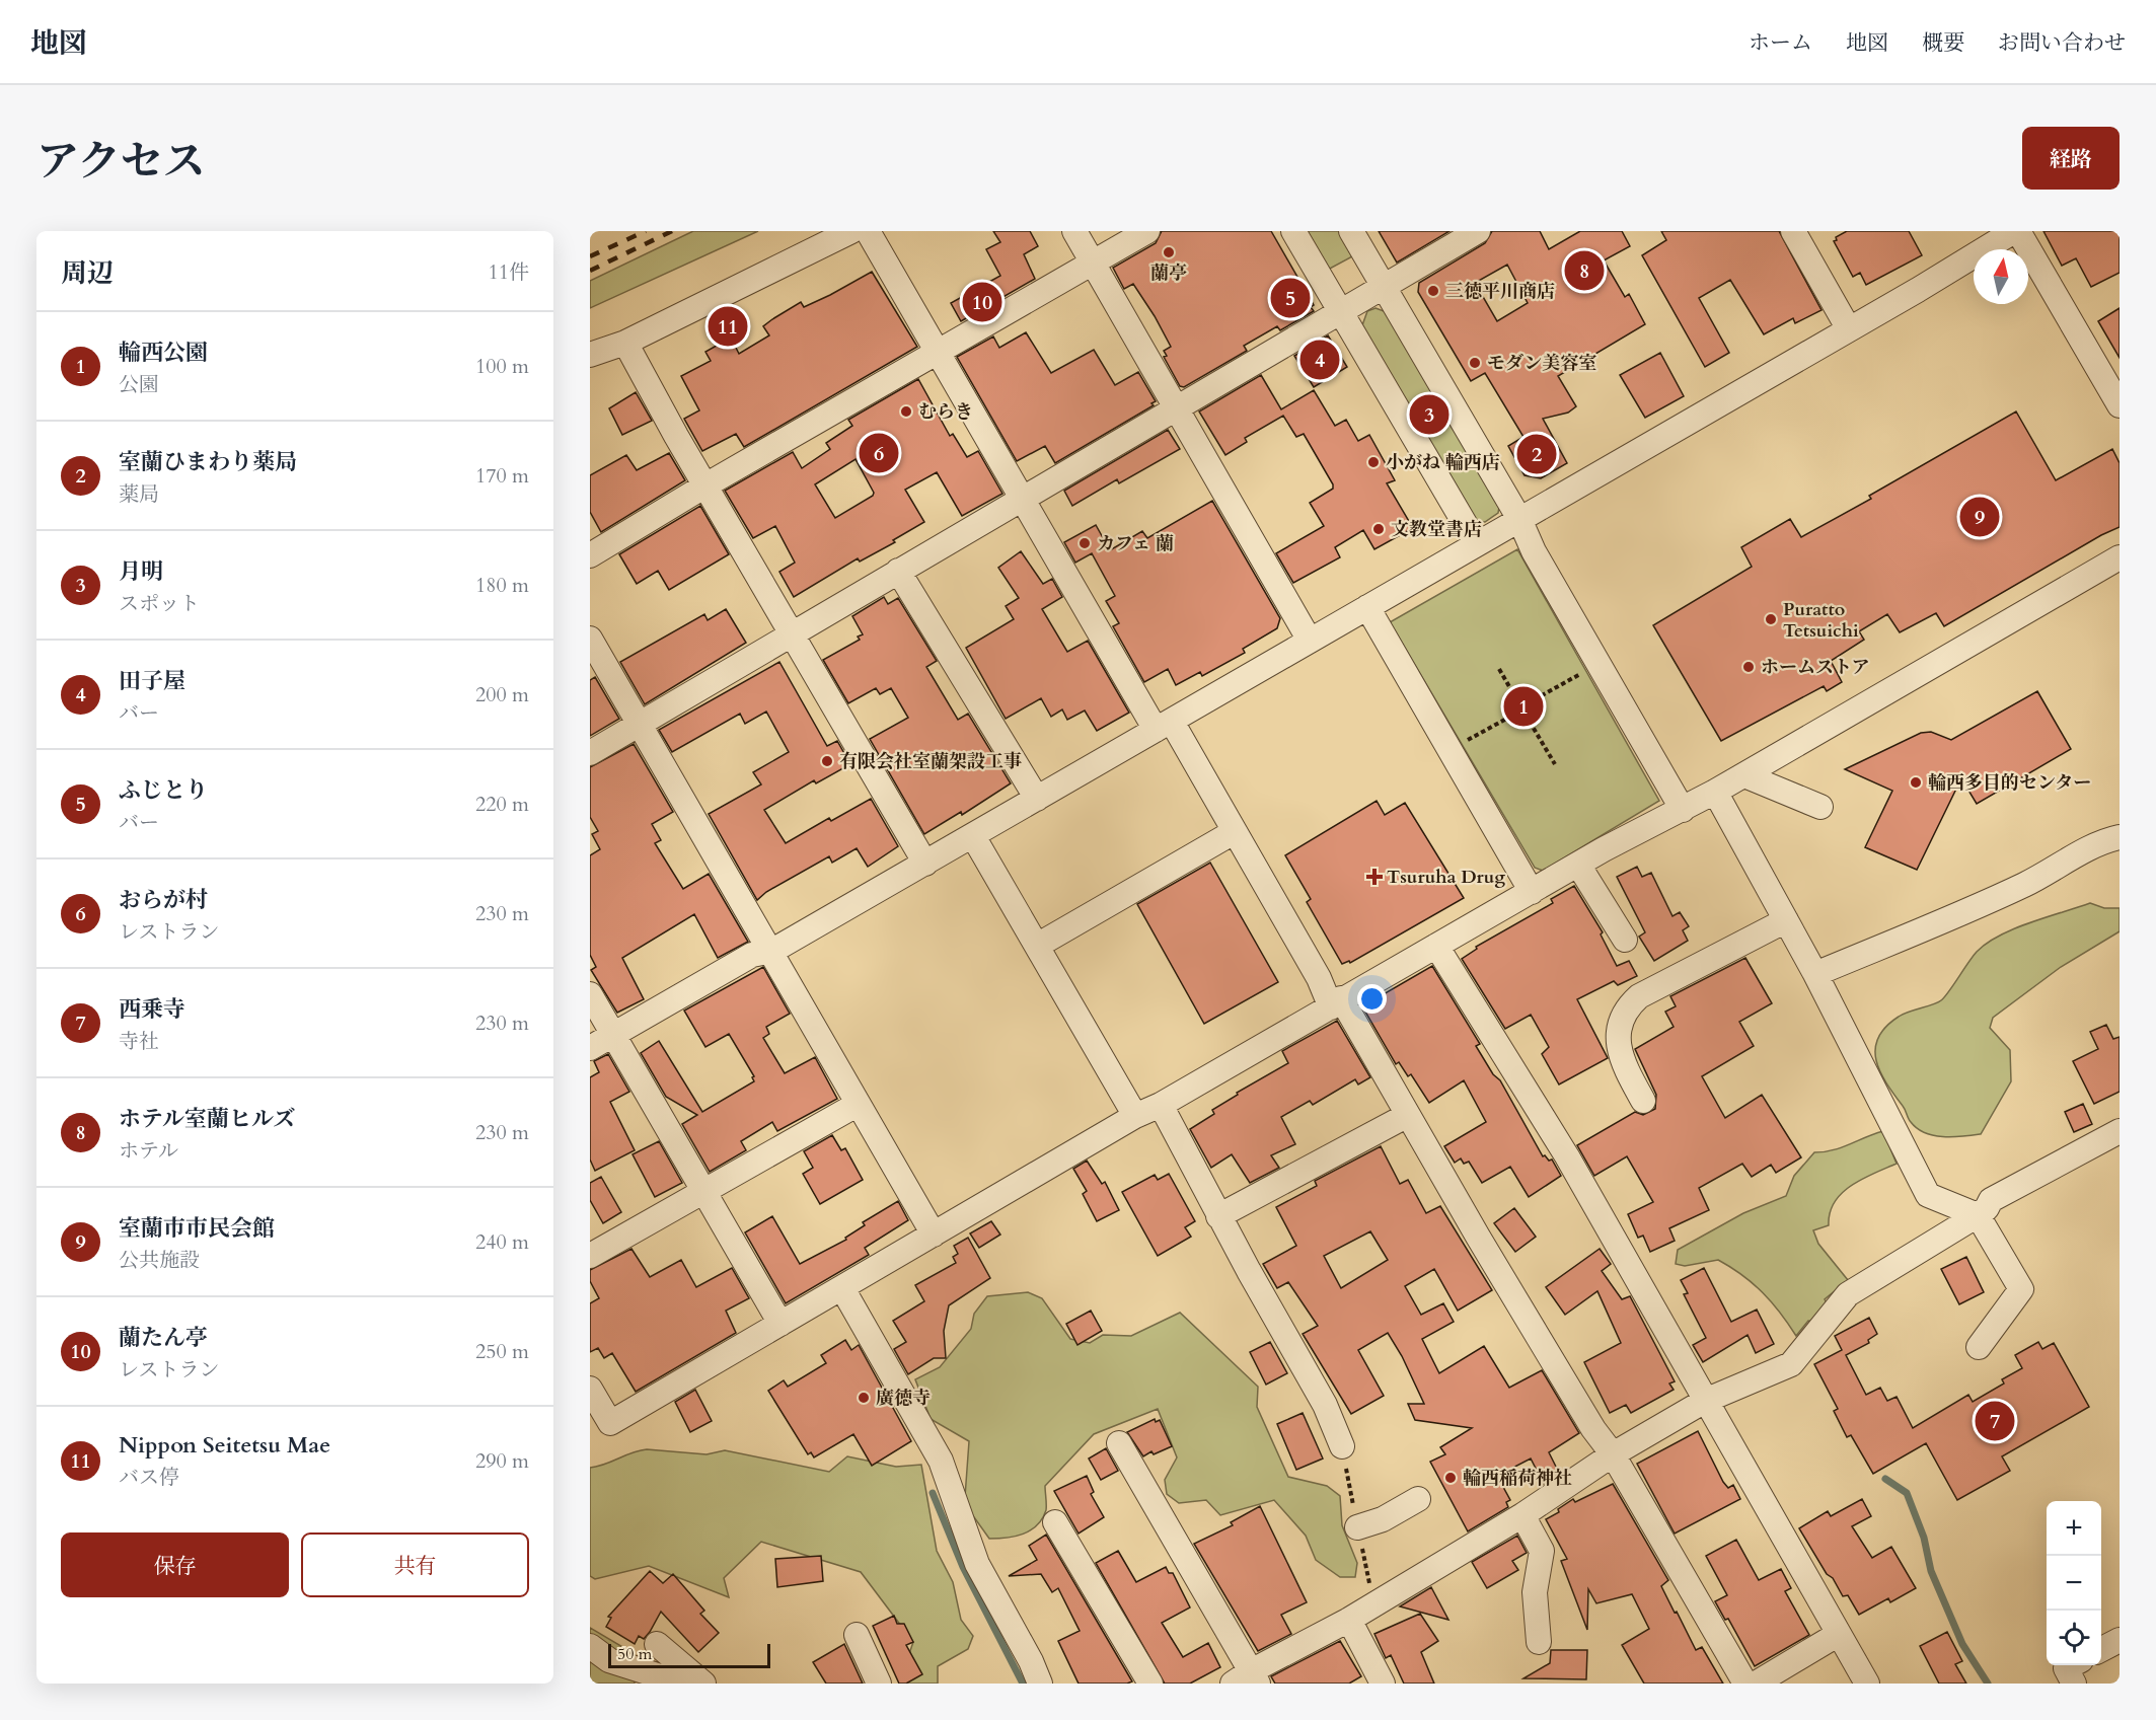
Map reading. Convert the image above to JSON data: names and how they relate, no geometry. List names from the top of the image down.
{
  "places": {
    "other": [
      "蘭亭",
      "三徳平川商店",
      "モダン美容室",
      "むらき",
      "小がね 輪西店",
      "文教堂書店",
      "カフェ 蘭",
      "Puratto Tetsuichi",
      "ホームストア",
      "有限会社室蘭架設工事",
      "輪西多目的センター",
      "廣徳寺",
      "輪西稲荷神社"
    ],
    "health": ["Tsuruha Drug"]
  },
  "scale_bar": "50 m",
  "north": "top",
  "page": {
    "header": "地図",
    "nav": [
      "ホーム",
      "地図",
      "概要",
      "お問い合わせ"
    ],
    "title": "アクセス",
    "buttons": [
      "経路",
      ["保存", "共有"]
    ],
    "heading": ["周辺", "11件"],
    "pins": [
      "8",
      "5",
      "10",
      "11",
      "4",
      "3",
      "6",
      "2",
      "9",
      "1",
      "7"
    ],
    "list": [
      {
        "mark": "1",
        "name": "輪西公園",
        "note": "公園",
        "value": "100 m"
      },
      {
        "mark": "2",
        "name": "室蘭ひまわり薬局",
        "note": "薬局",
        "value": "170 m"
      },
      {
        "mark": "3",
        "name": "月明",
        "note": "スポット",
        "value": "180 m"
      },
      {
        "mark": "4",
        "name": "田子屋",
        "note": "バー",
        "value": "200 m"
      },
      {
        "mark": "5",
        "name": "ふじとり",
        "note": "バー",
        "value": "220 m"
      },
      {
        "mark": "6",
        "name": "おらが村",
        "note": "レストラン",
        "value": "230 m"
      },
      {
        "mark": "7",
        "name": "西乗寺",
        "note": "寺社",
        "value": "230 m"
      },
      {
        "mark": "8",
        "name": "ホテル室蘭ヒルズ",
        "note": "ホテル",
        "value": "230 m"
      },
      {
        "mark": "9",
        "name": "室蘭市市民会館",
        "note": "公共施設",
        "value": "240 m"
      },
      {
        "mark": "10",
        "name": "蘭たん亭",
        "note": "レストラン",
        "value": "250 m"
      },
      {
        "mark": "11",
        "name": "Nippon Seitetsu Mae",
        "note": "バス停",
        "value": "290 m"
      }
    ],
    "map_buttons": ["+", "−"],
    "scale": "50 m"
  }
}
